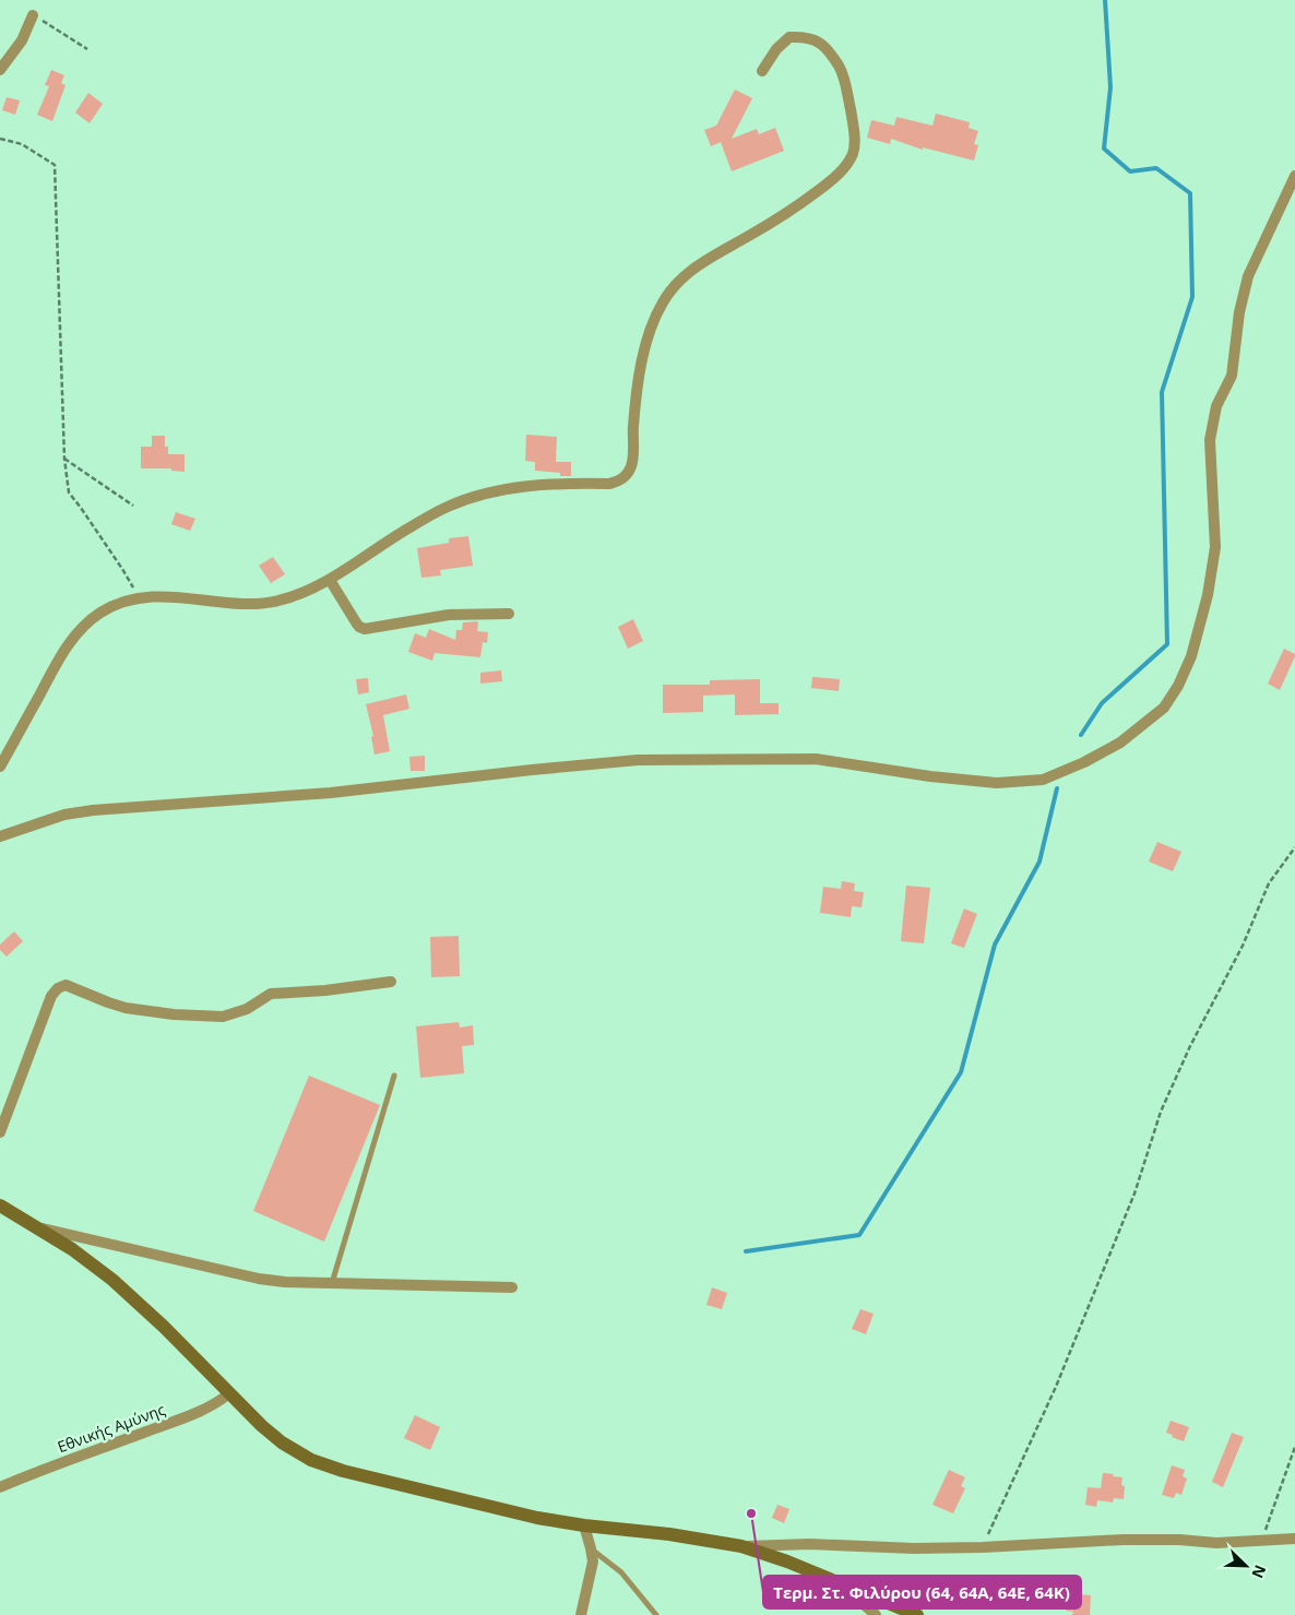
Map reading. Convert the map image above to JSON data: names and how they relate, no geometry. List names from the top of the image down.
{
  "streets": {
    "street": ["Εθνικής Αμύνης"]
  },
  "places": ["Τερμ. Στ. Φιλύρου (64, 64Α, 64Ε, 64Κ)"],
  "north": "bottom right"
}
